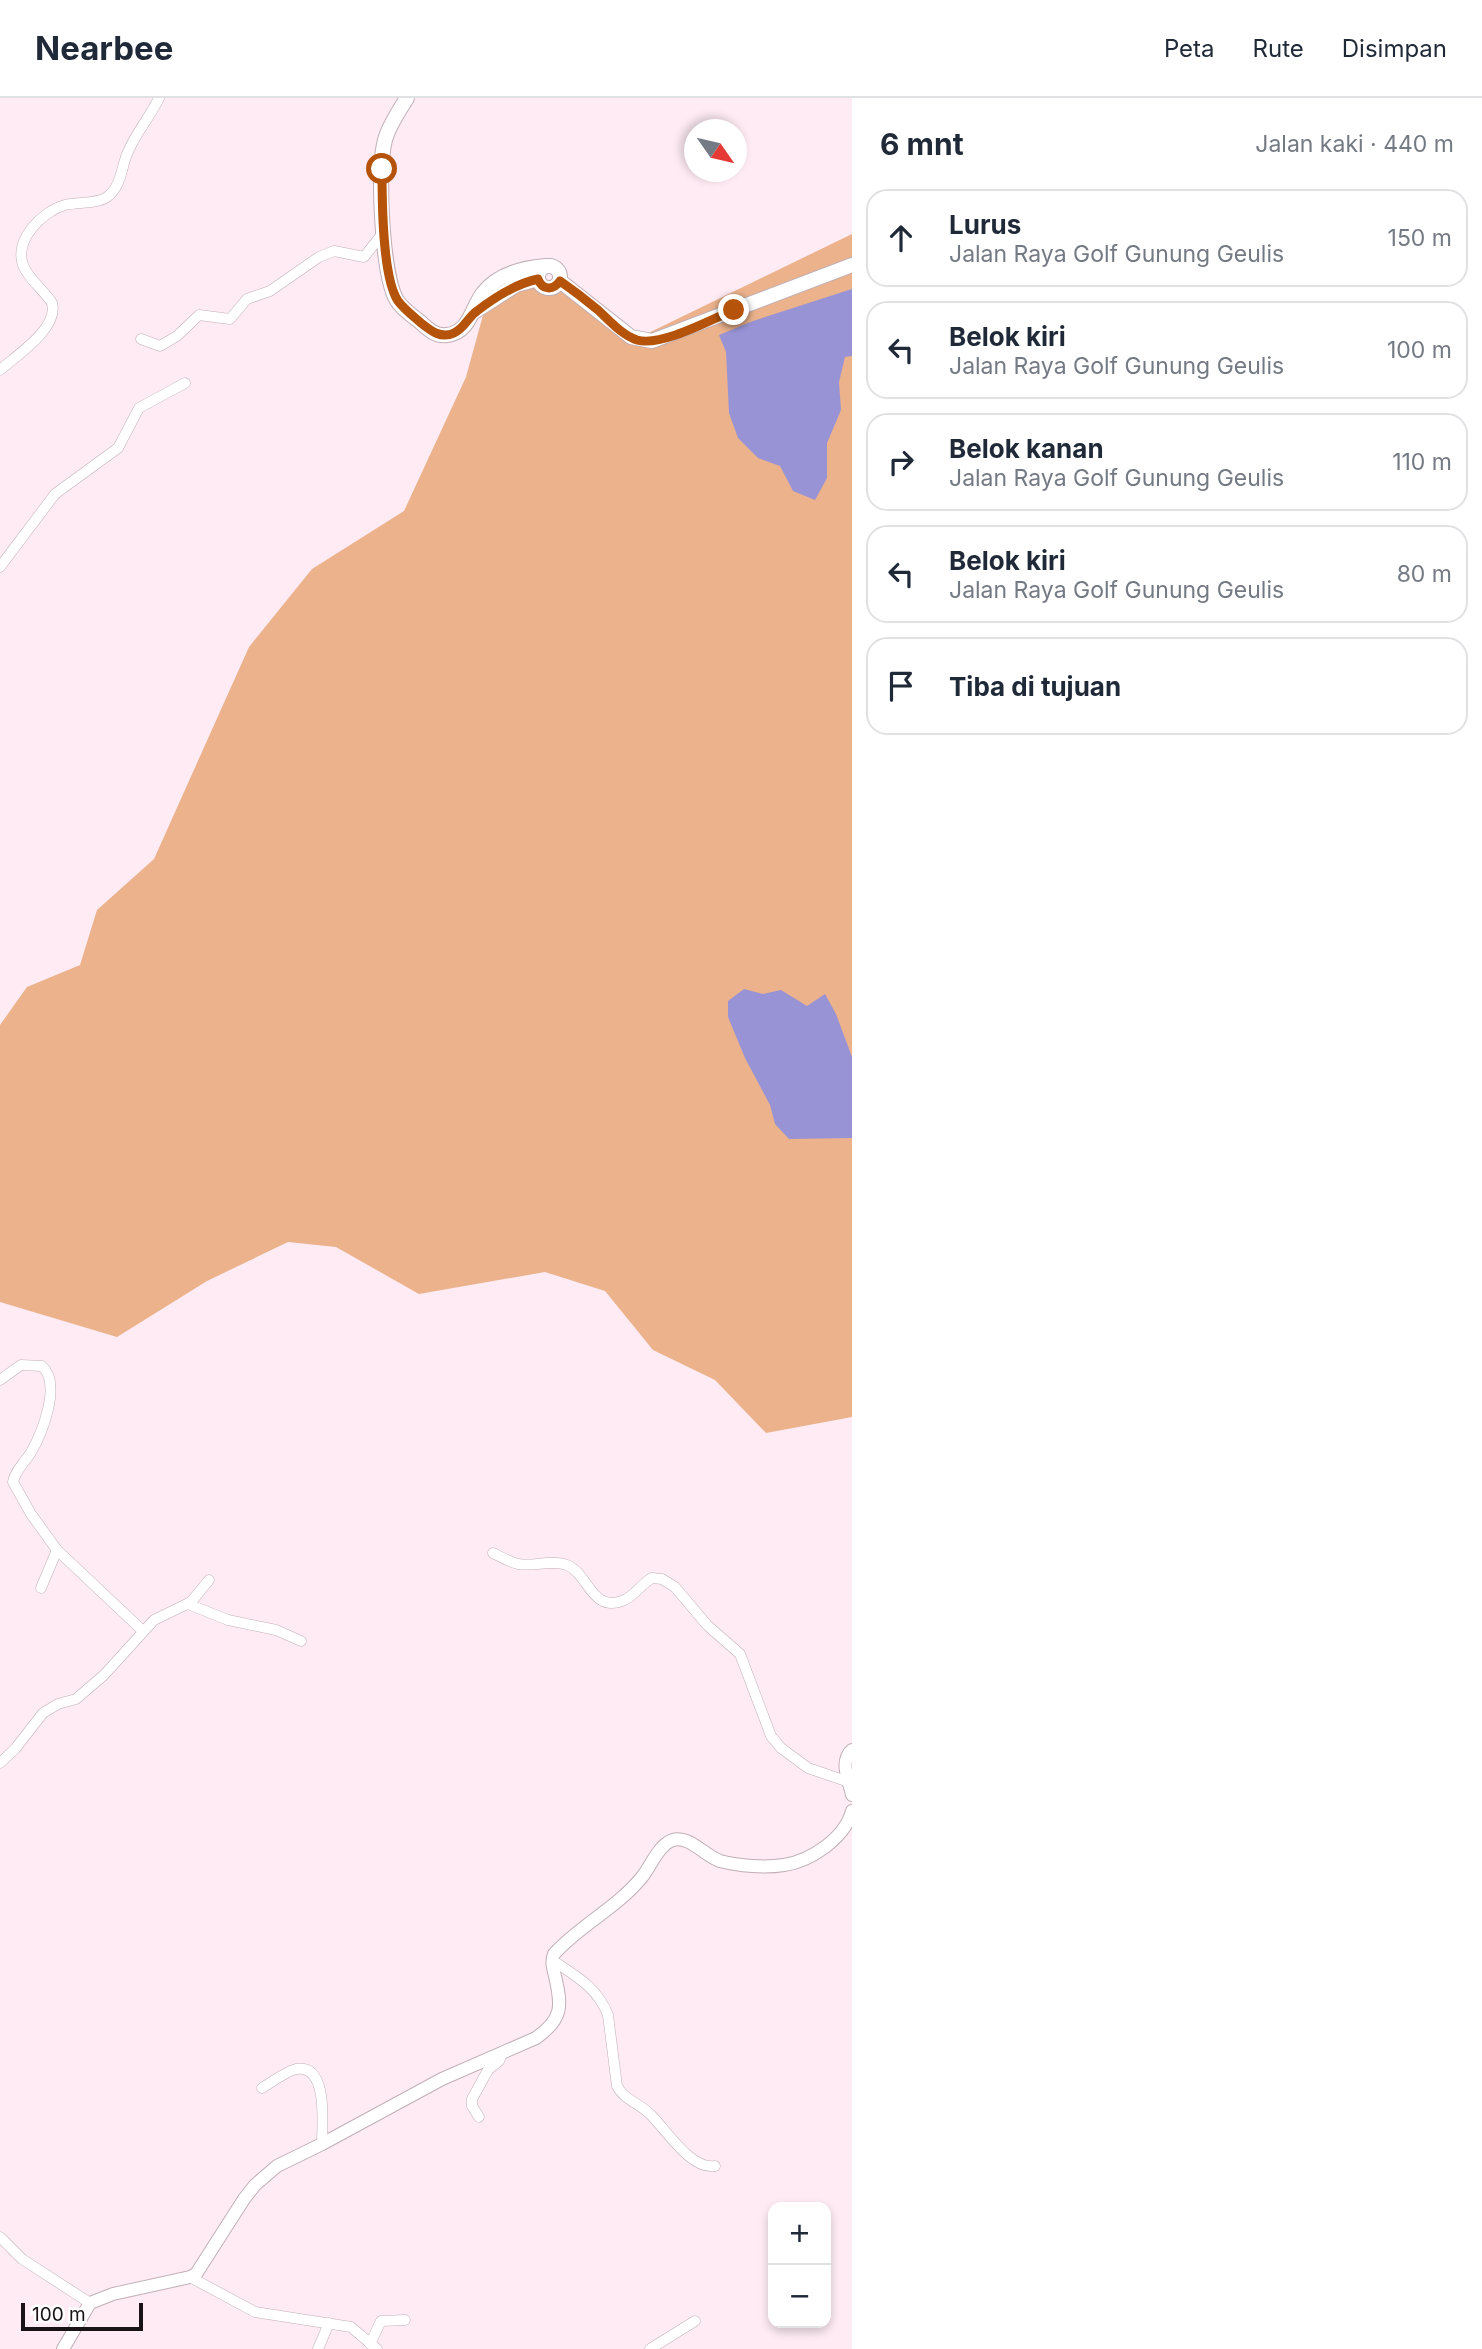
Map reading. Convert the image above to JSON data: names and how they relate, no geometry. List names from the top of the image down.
{
  "scale_bar": "100 m",
  "north": "bottom right",
  "page": {
    "header": "Nearbee",
    "nav": ["Peta", "Rute", "Disimpan"],
    "heading": ["6 mnt", "Jalan kaki · 440 m"],
    "list": [
      ["Lurus", "Jalan Raya Golf Gunung Geulis", "150 m"],
      ["Belok kiri", "Jalan Raya Golf Gunung Geulis", "100 m"],
      ["Belok kanan", "Jalan Raya Golf Gunung Geulis", "110 m"],
      ["Belok kiri", "Jalan Raya Golf Gunung Geulis", "80 m"],
      "Tiba di tujuan"
    ],
    "map_buttons": ["+", "−"],
    "scale": "100 m"
  }
}
